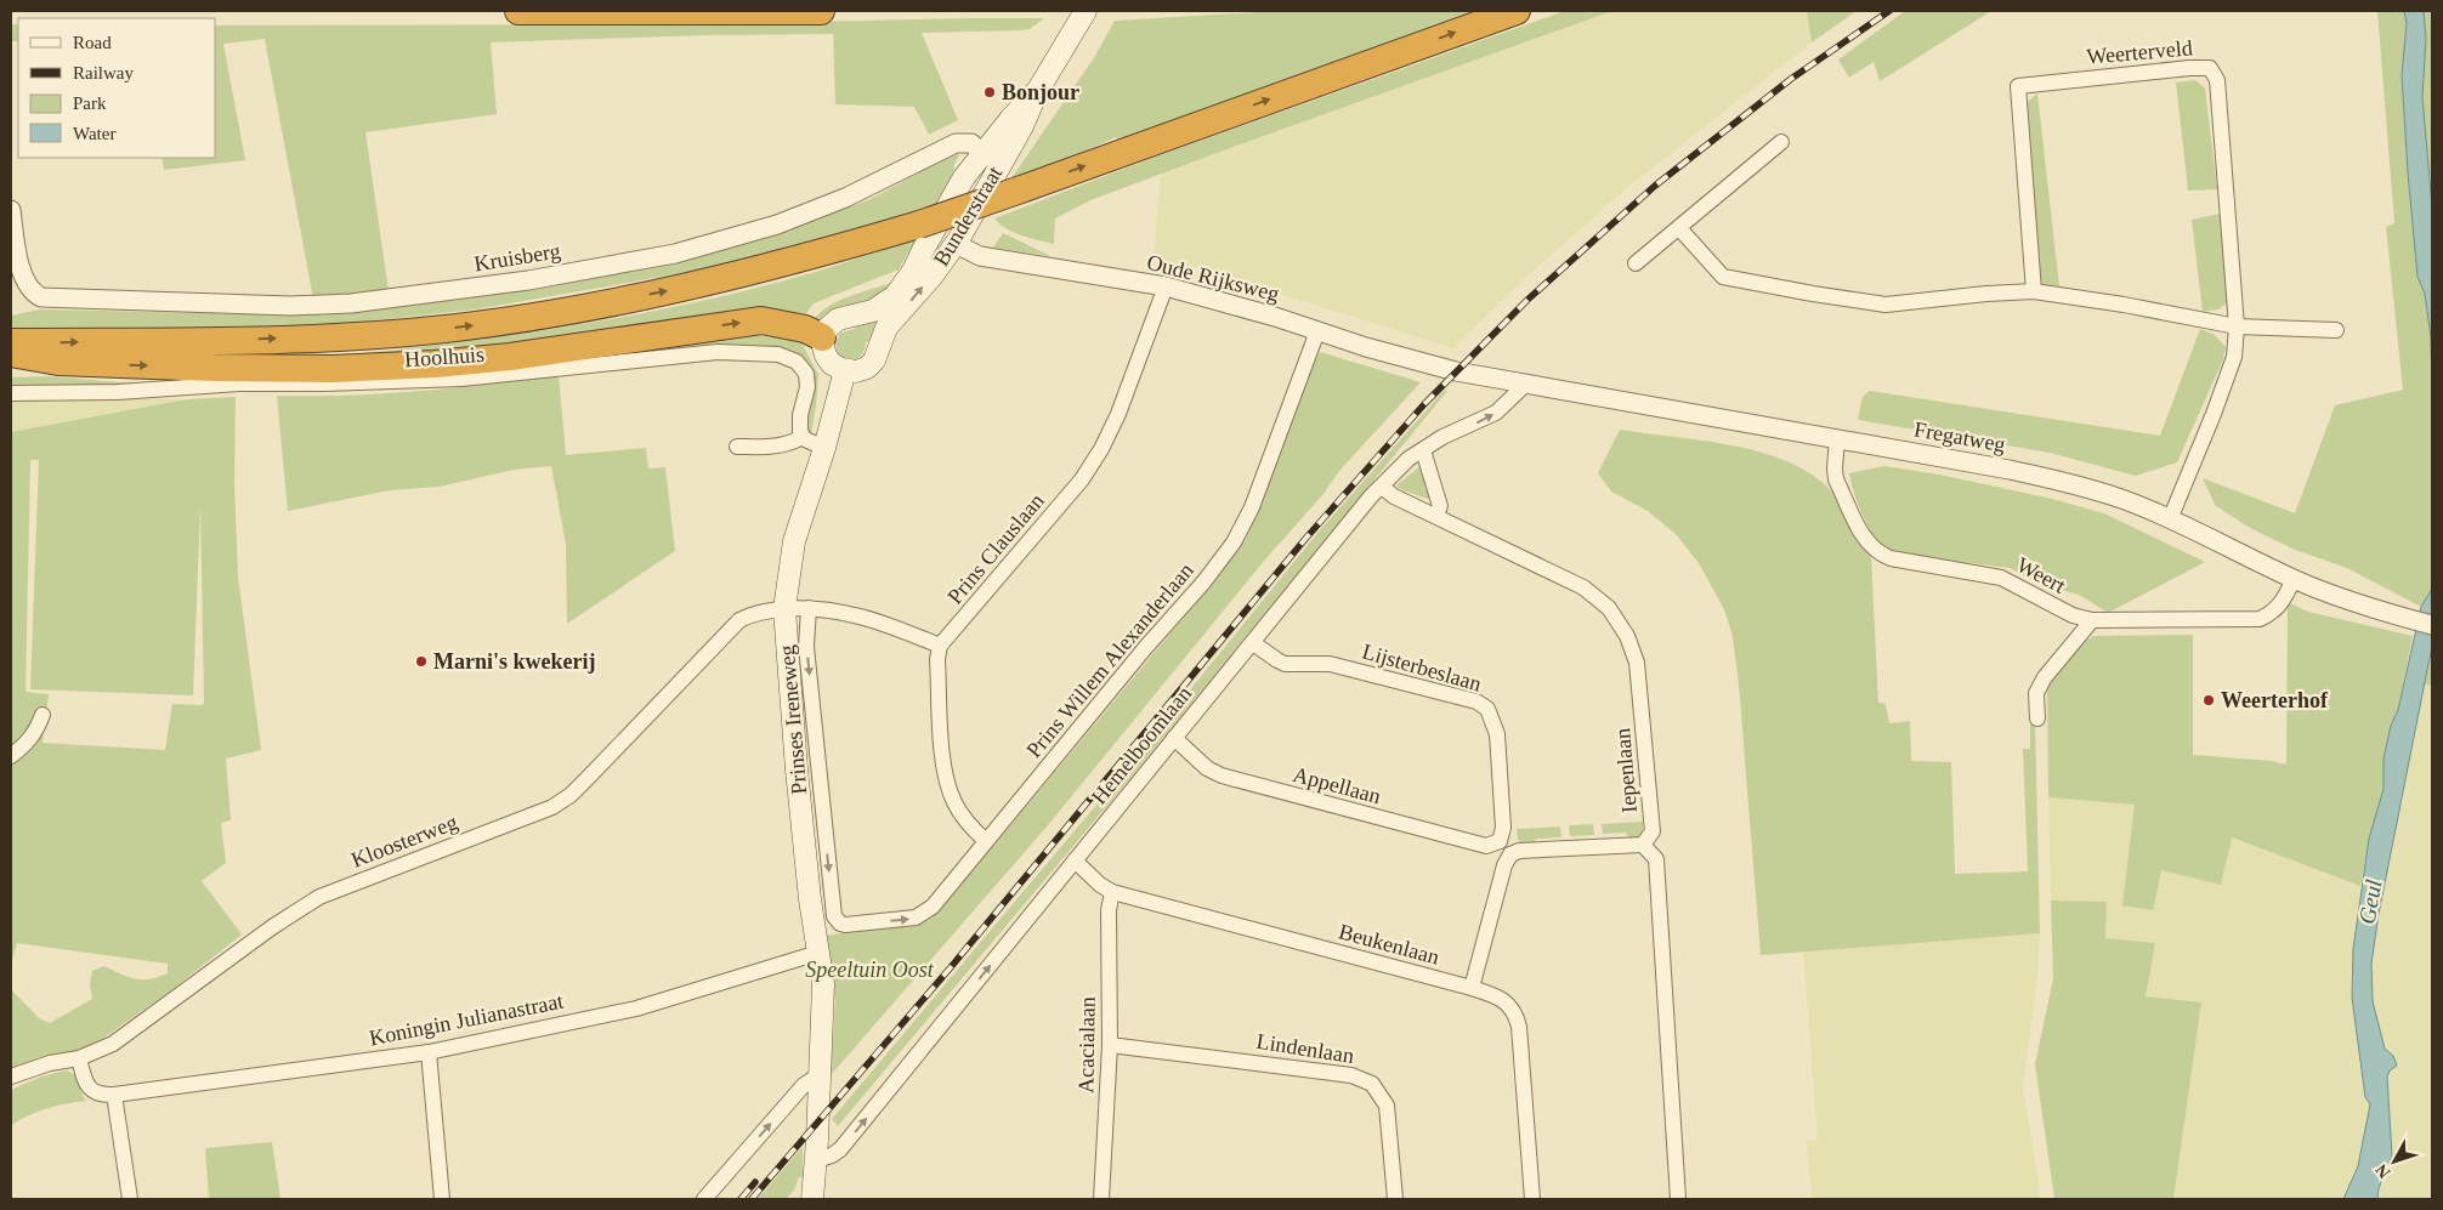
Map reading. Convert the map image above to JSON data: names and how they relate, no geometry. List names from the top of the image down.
{
  "streets": {
    "main road": ["Bunderstraat", "Prinses Ireneweg"],
    "street": [
      "Weerterveld",
      "Kruisberg",
      "Oude Rijksweg",
      "Hoolhuis",
      "Fregatweg",
      "Prins Clauslaan",
      "Weert",
      "Prins Willem Alexanderlaan",
      "Lijsterbeslaan",
      "Hemelboomlaan",
      "Iepenlaan",
      "Appellaan",
      "Kloosterweg",
      "Beukenlaan",
      "Koningin Julianastraat",
      "Acacialaan",
      "Lindenlaan"
    ]
  },
  "crossings": [
    ["Weerterveld", "Fregatweg"],
    ["Bunderstraat", "Kruisberg"],
    ["Bunderstraat", "Oude Rijksweg"],
    ["Bunderstraat", "Prinses Ireneweg"],
    ["Oude Rijksweg", "Fregatweg"],
    ["Oude Rijksweg", "Prins Clauslaan"],
    ["Oude Rijksweg", "Prins Willem Alexanderlaan"],
    ["Fregatweg", "Weert"],
    ["Fregatweg", "Hemelboomlaan"],
    ["Prins Clauslaan", "Kloosterweg"],
    ["Prins Willem Alexanderlaan", "Kloosterweg"],
    ["Lijsterbeslaan", "Hemelboomlaan"],
    ["Lijsterbeslaan", "Appellaan"],
    ["Prinses Ireneweg", "Hemelboomlaan"],
    ["Prinses Ireneweg", "Kloosterweg"],
    ["Prinses Ireneweg", "Koningin Julianastraat"],
    ["Hemelboomlaan", "Iepenlaan"],
    ["Hemelboomlaan", "Appellaan"],
    ["Hemelboomlaan", "Beukenlaan"],
    ["Beukenlaan", "Acacialaan"],
    ["Acacialaan", "Lindenlaan"]
  ],
  "one_way": ["Hemelboomlaan"],
  "water": ["Geul"],
  "parks": ["Speeltuin Oost"],
  "places": ["Bonjour", "Marni's kwekerij", "Weerterhof"],
  "legend": [
    "Road",
    "Railway",
    "Park",
    "Water"
  ],
  "north": "bottom left"
}
